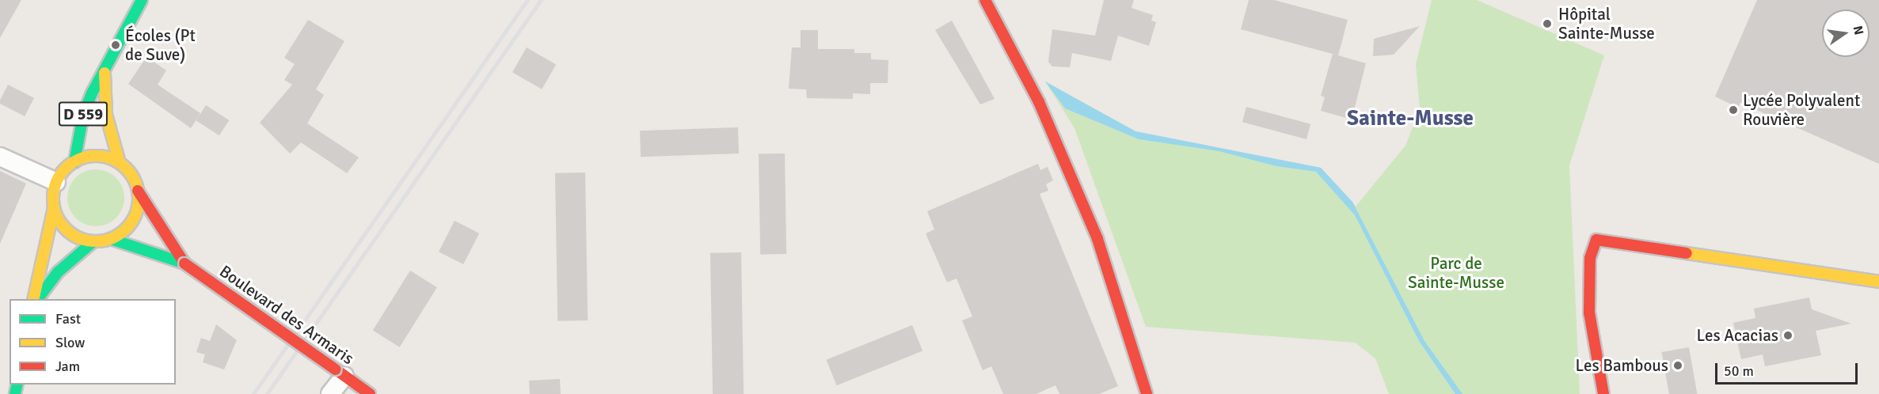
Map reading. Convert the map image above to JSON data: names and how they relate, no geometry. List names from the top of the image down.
{
  "streets": {
    "main road": ["D 559", "Boulevard des Armaris"]
  },
  "crossings": [
    ["D 559", "Boulevard des Armaris"]
  ],
  "districts": ["Sainte-Musse"],
  "parks": ["Parc de Sainte-Musse"],
  "places": [
    "Hôpital Sainte-Musse",
    "Écoles (Pt de Suve)",
    "Lycée Polyvalent Rouvière",
    "Les Acacias",
    "Les Bambous"
  ],
  "legend": ["Fast", "Slow", "Jam"],
  "scale_bar": "50 m",
  "north": "right"
}
